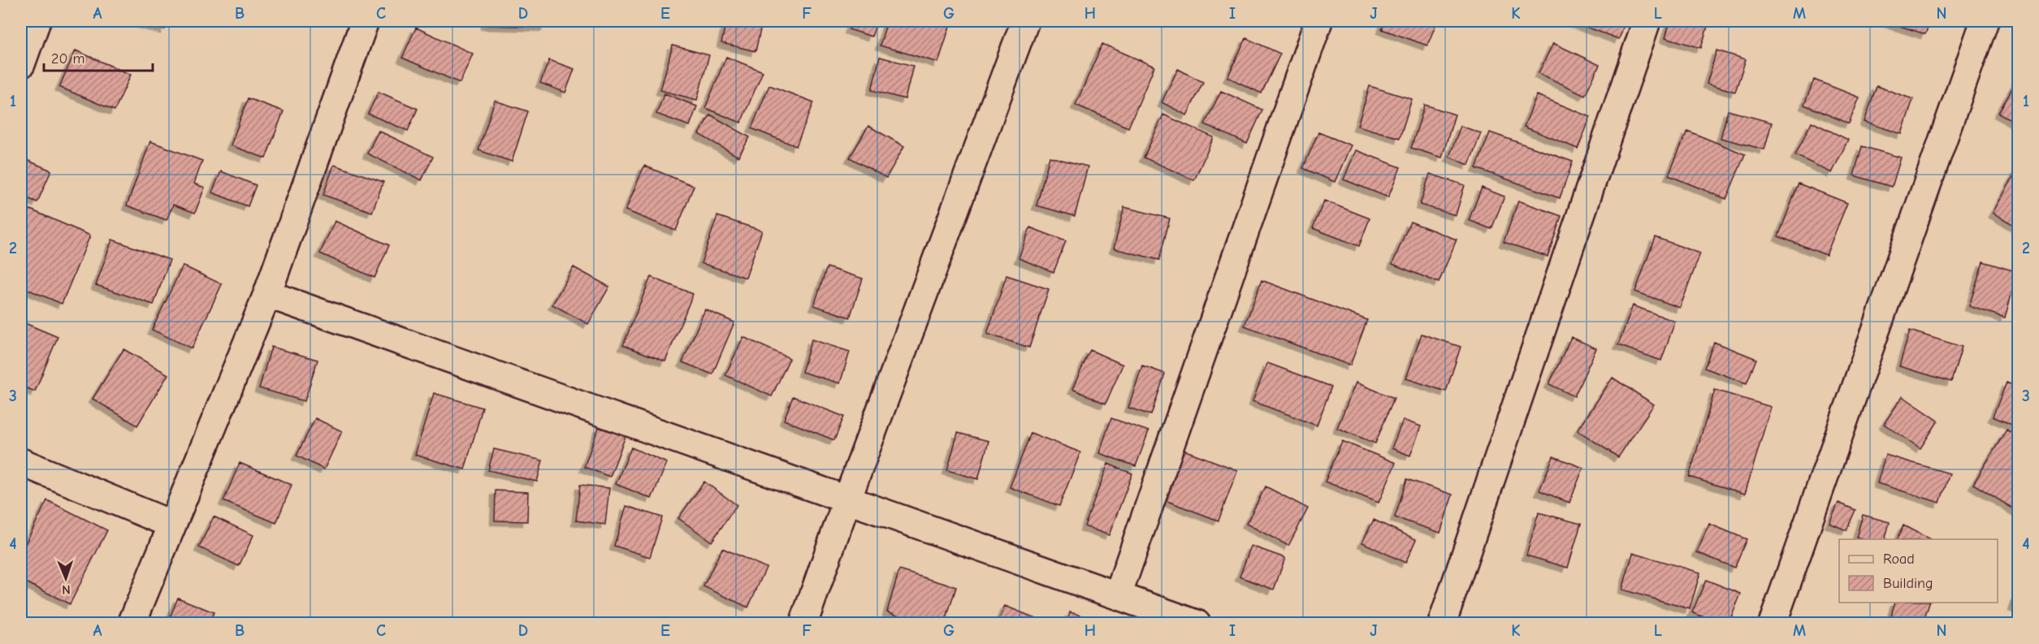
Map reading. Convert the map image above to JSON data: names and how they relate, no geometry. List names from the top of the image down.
{
  "legend": ["Road", "Building"],
  "scale_bar": "20 m",
  "north": "bottom",
  "grid": {
    "columns": [
      "A",
      "B",
      "C",
      "D",
      "E",
      "F",
      "G",
      "H",
      "I",
      "J",
      "K",
      "L",
      "M",
      "N"
    ],
    "rows": [
      "1",
      "2",
      "3",
      "4"
    ]
  }
}
